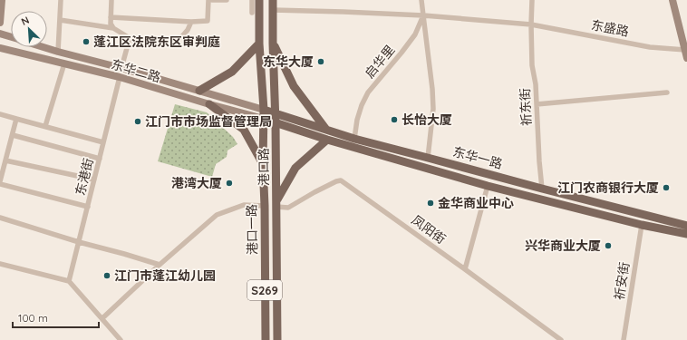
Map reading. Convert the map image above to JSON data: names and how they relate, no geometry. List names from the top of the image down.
{
  "streets": {
    "main road": [
      "东华二路",
      "东华一路",
      "港口路",
      "港口一路",
      "S269"
    ],
    "street": [
      "东盛路",
      "启华里",
      "祈东街",
      "东港街",
      "凤阳街",
      "祈安街"
    ]
  },
  "crossings": [
    ["东盛路", "启华里"],
    ["东盛路", "祈东街"],
    ["东盛路", "S269"],
    ["启华里", "东华一路"],
    ["东华二路", "东华一路"],
    ["东华二路", "东港街"],
    ["东华二路", "港口一路"],
    ["东华二路", "S269"],
    ["祈东街", "东华一路"],
    ["东华一路", "港口路"],
    ["东华一路", "港口一路"],
    ["东华一路", "祈安街"],
    ["东华一路", "S269"],
    ["港口路", "凤阳街"],
    ["港口路", "S269"],
    ["港口一路", "S269"]
  ],
  "places": [
    "蓬江区法院东区审判庭",
    "东华大厦",
    "长怡大厦",
    "江门市市场监督管理局",
    "港湾大厦",
    "江门农商银行大厦",
    "金华商业中心",
    "兴华商业大厦",
    "江门市蓬江幼儿园"
  ],
  "scale_bar": "100 m",
  "north": "top left"
}
